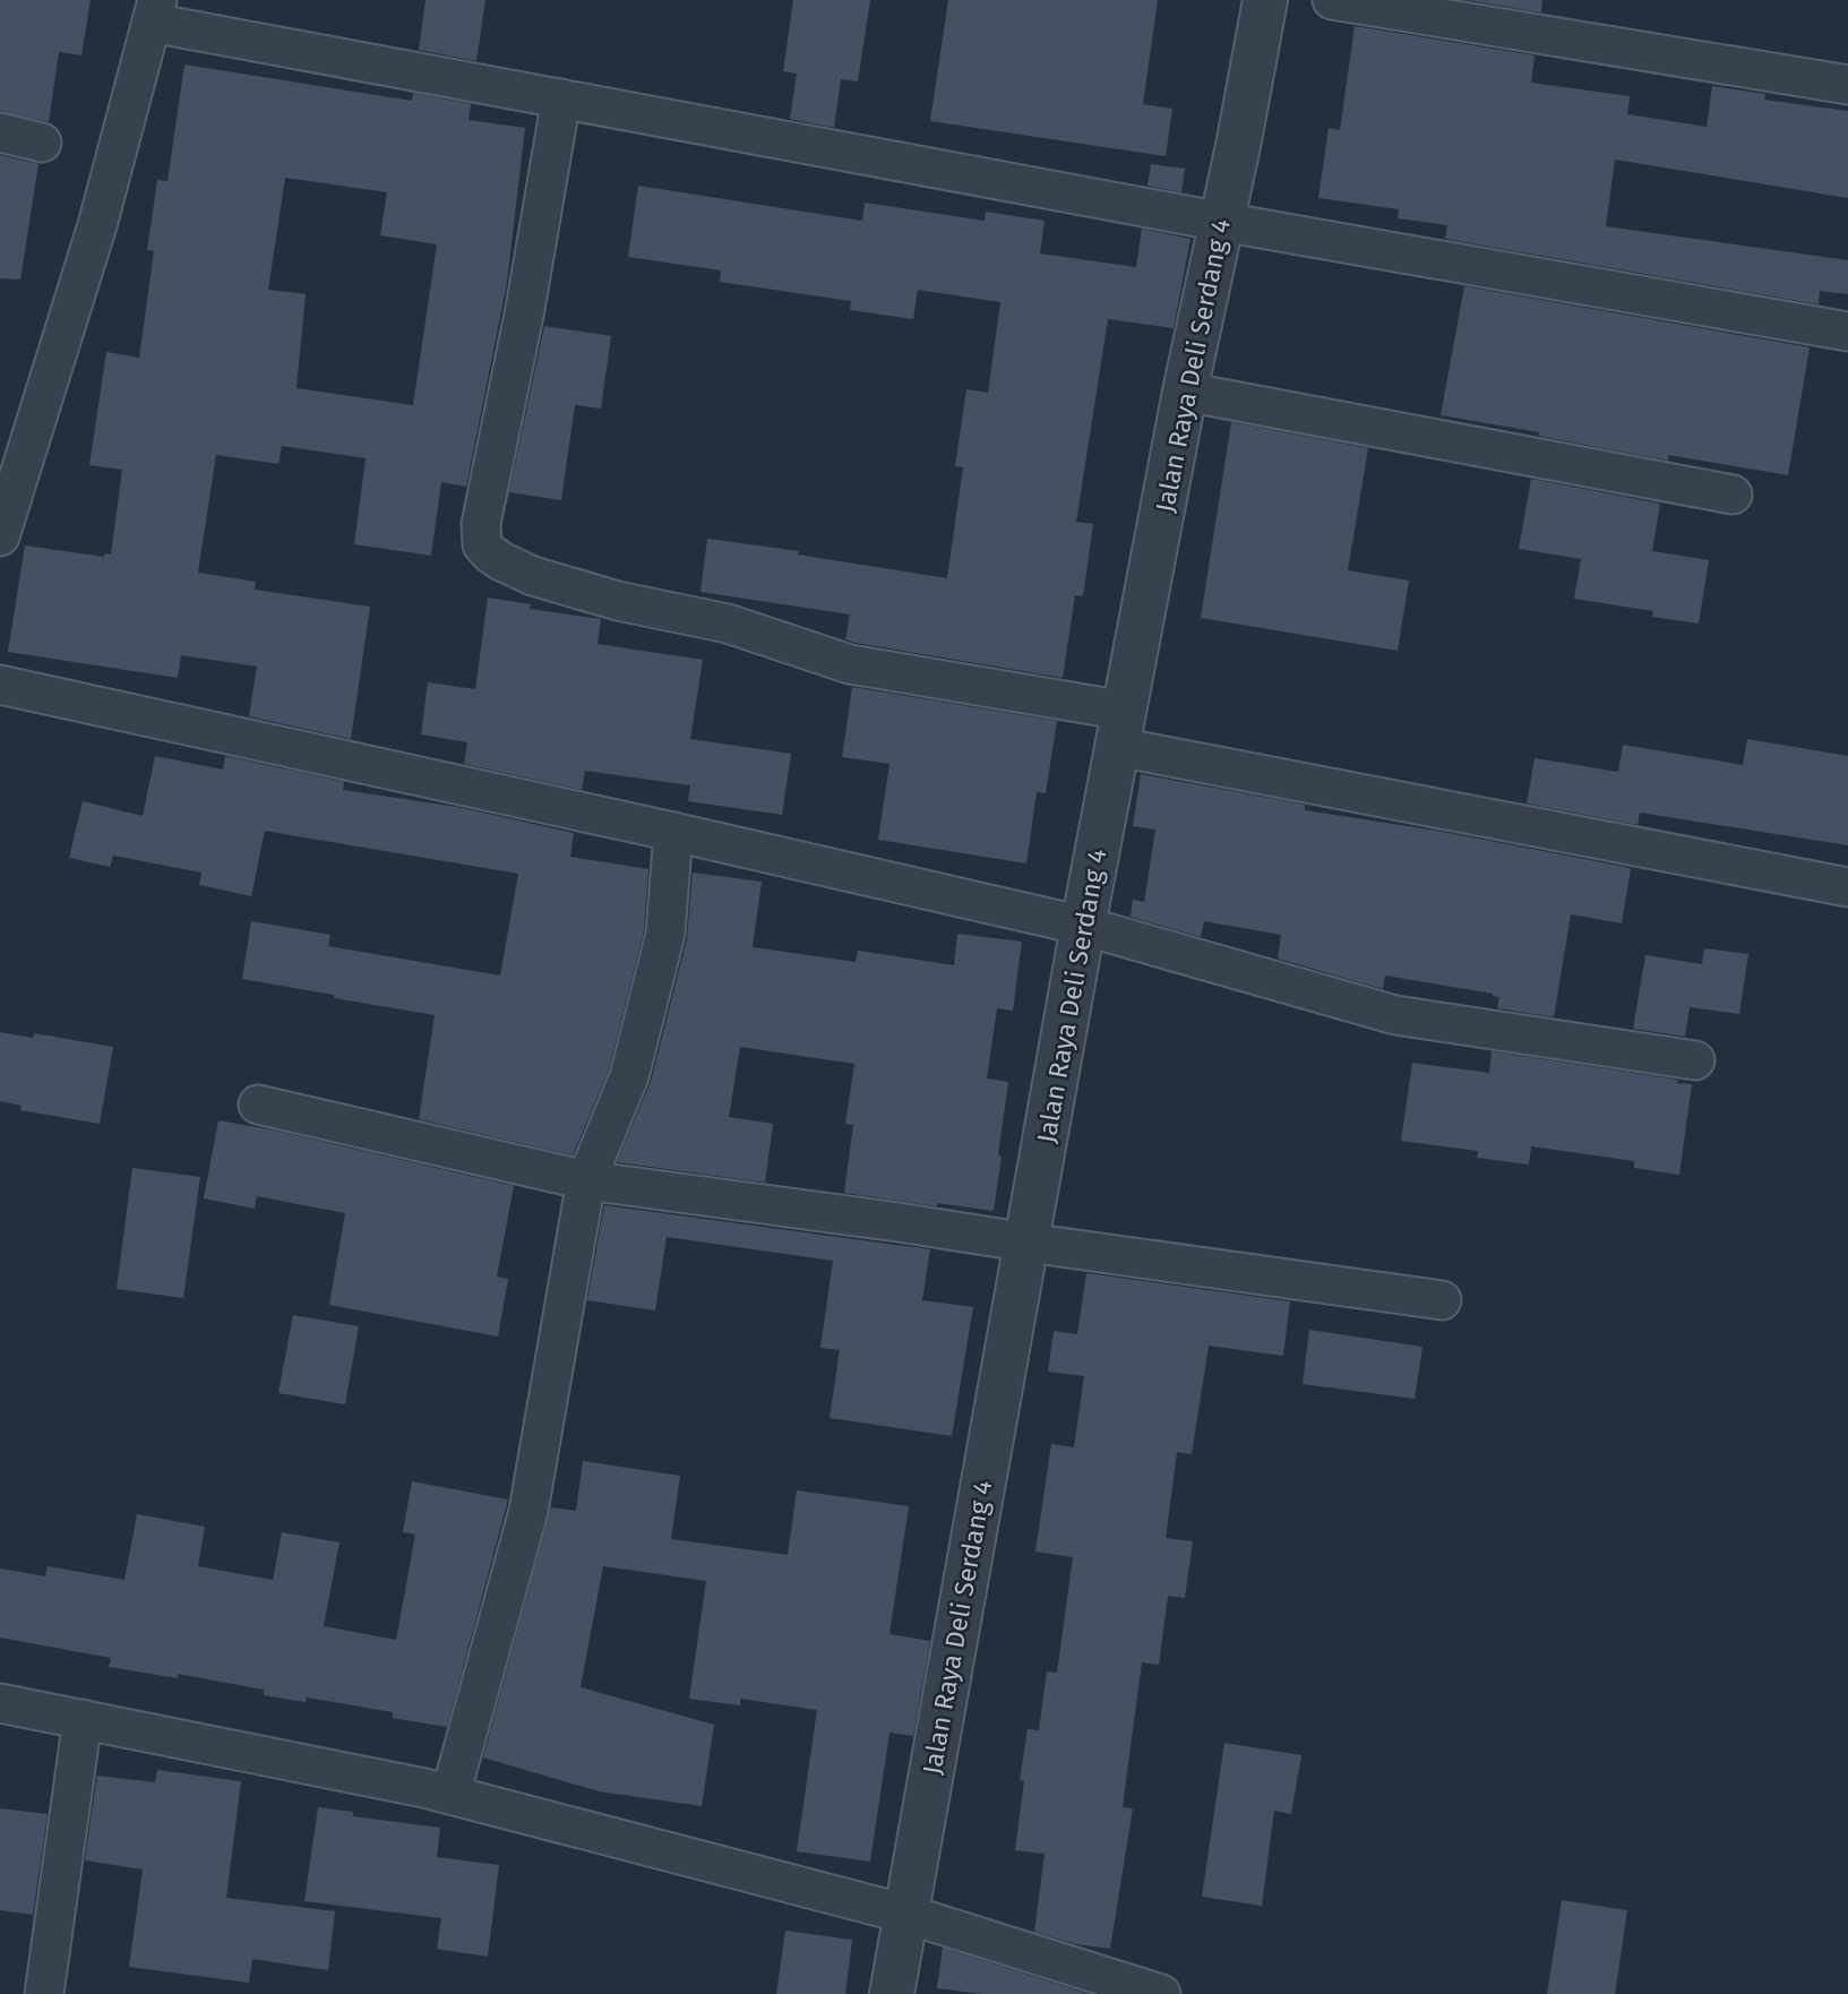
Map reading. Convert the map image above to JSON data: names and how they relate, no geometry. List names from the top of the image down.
{
  "streets": {
    "street": ["Jalan Raya Deli Serdang 4"]
  }
}
